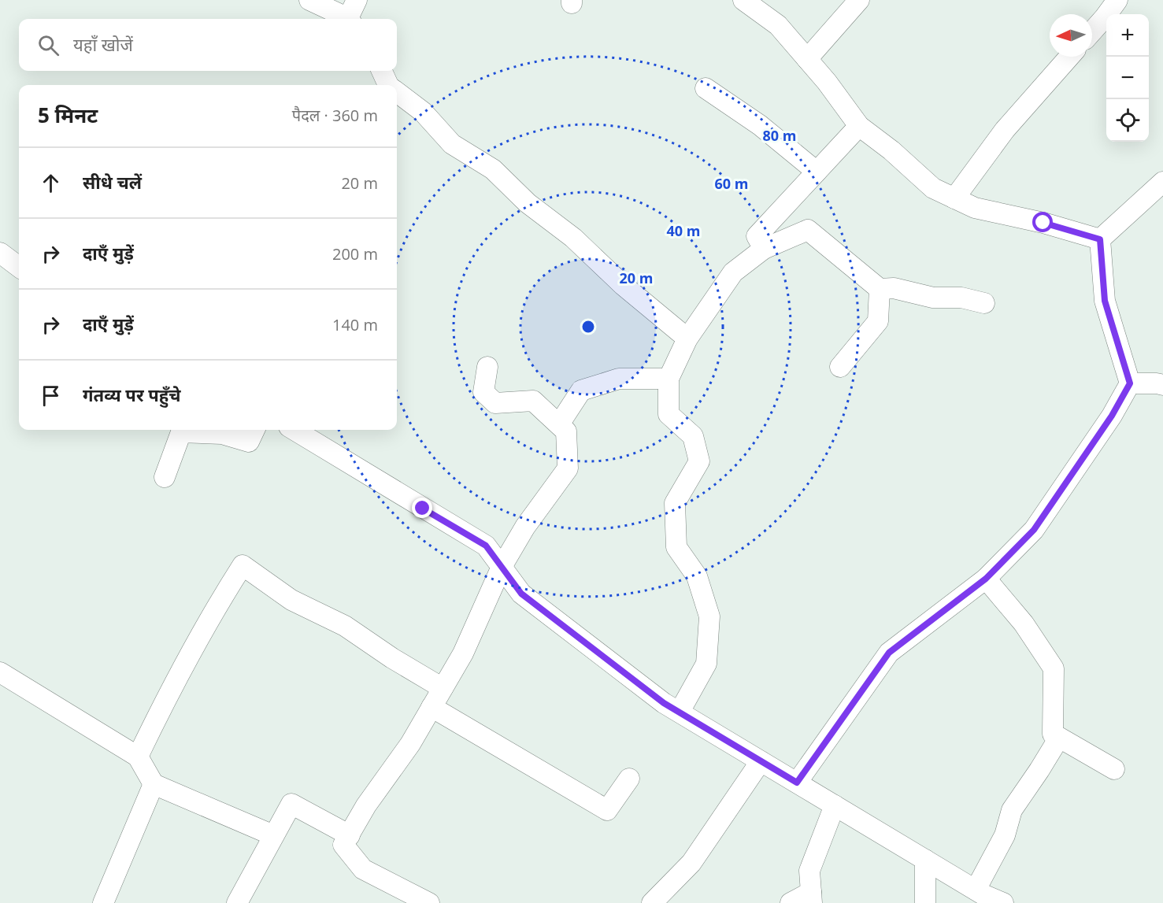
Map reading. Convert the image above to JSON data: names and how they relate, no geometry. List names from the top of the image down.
{
  "north": "left",
  "page": {
    "map_buttons": ["+", "−"],
    "search": "यहाँ खोजें",
    "heading": ["5 मिनट", "पैदल · 360 m"],
    "list": [
      ["सीधे चलें", "20 m"],
      ["दाएँ मुड़ें", "200 m"],
      ["दाएँ मुड़ें", "140 m"],
      "गंतव्य पर पहुँचे"
    ]
  },
  "rings": [
    "80 m",
    "60 m",
    "40 m",
    "20 m"
  ]
}
